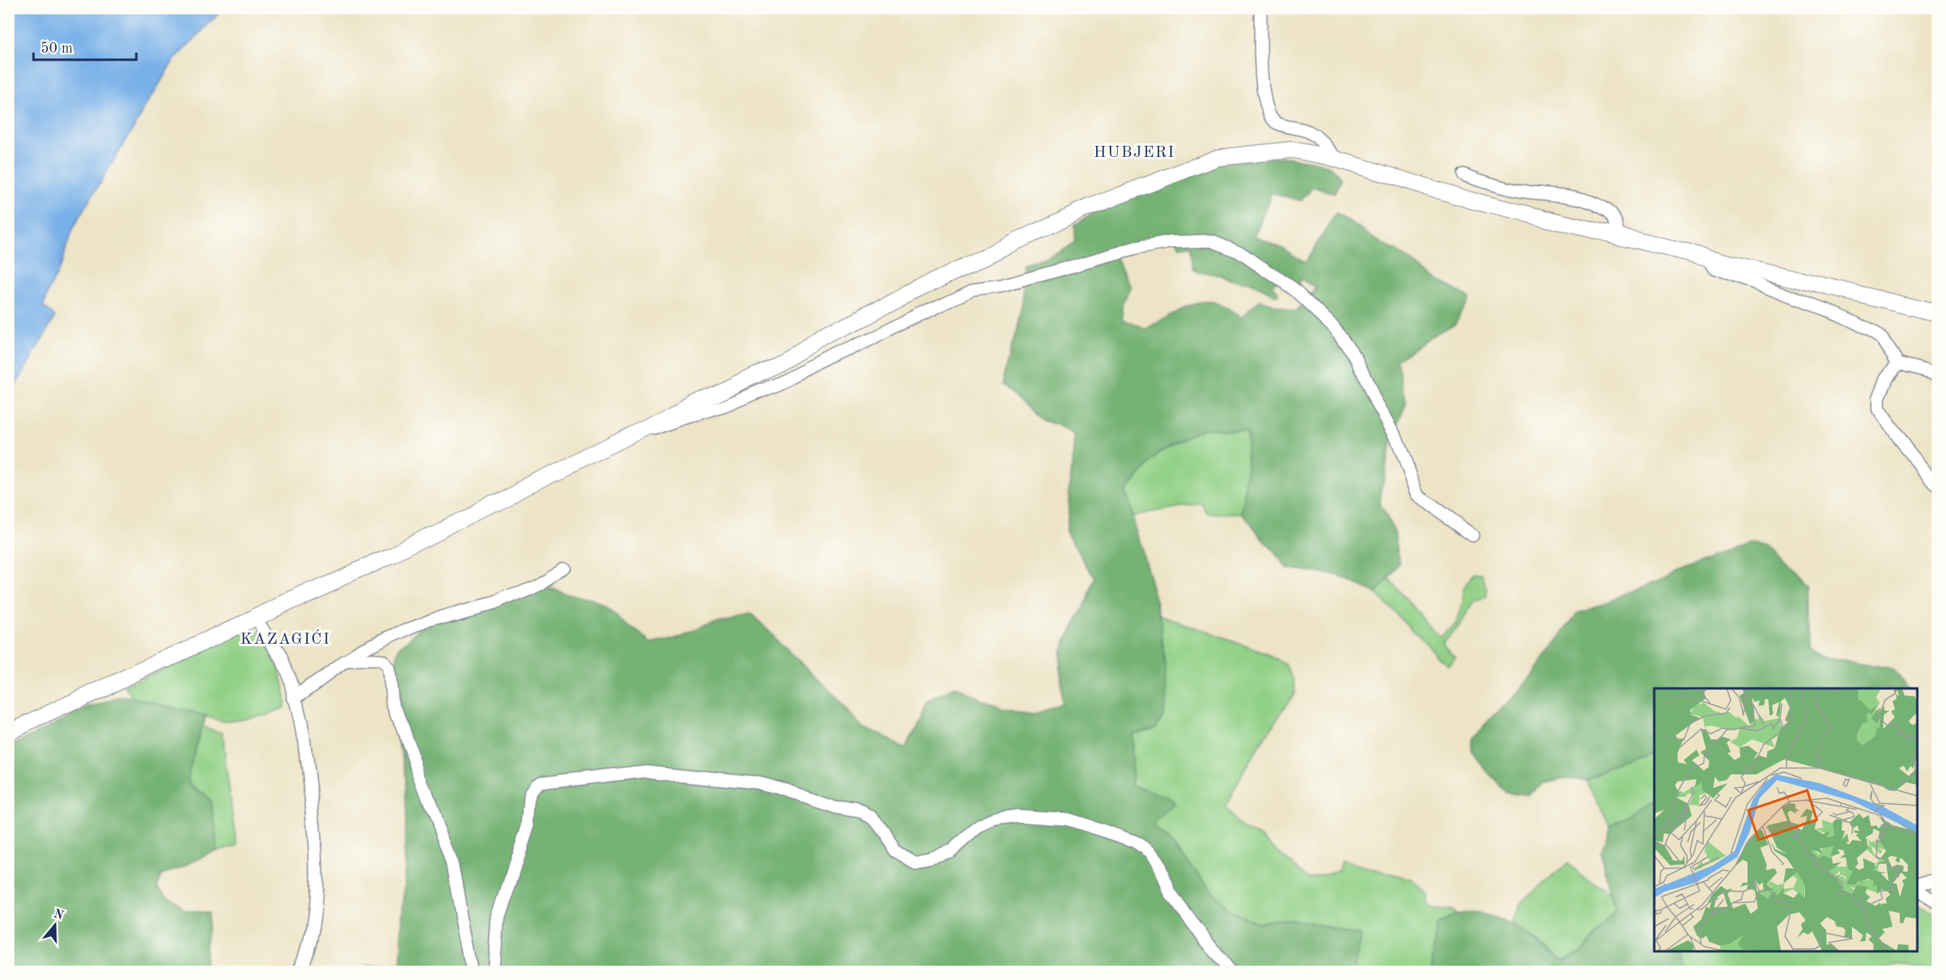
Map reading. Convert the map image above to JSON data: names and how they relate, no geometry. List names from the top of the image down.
{
  "districts": ["HUBJERI", "KAZAGIĆI"],
  "scale_bar": "50 m",
  "north": "top"
}
